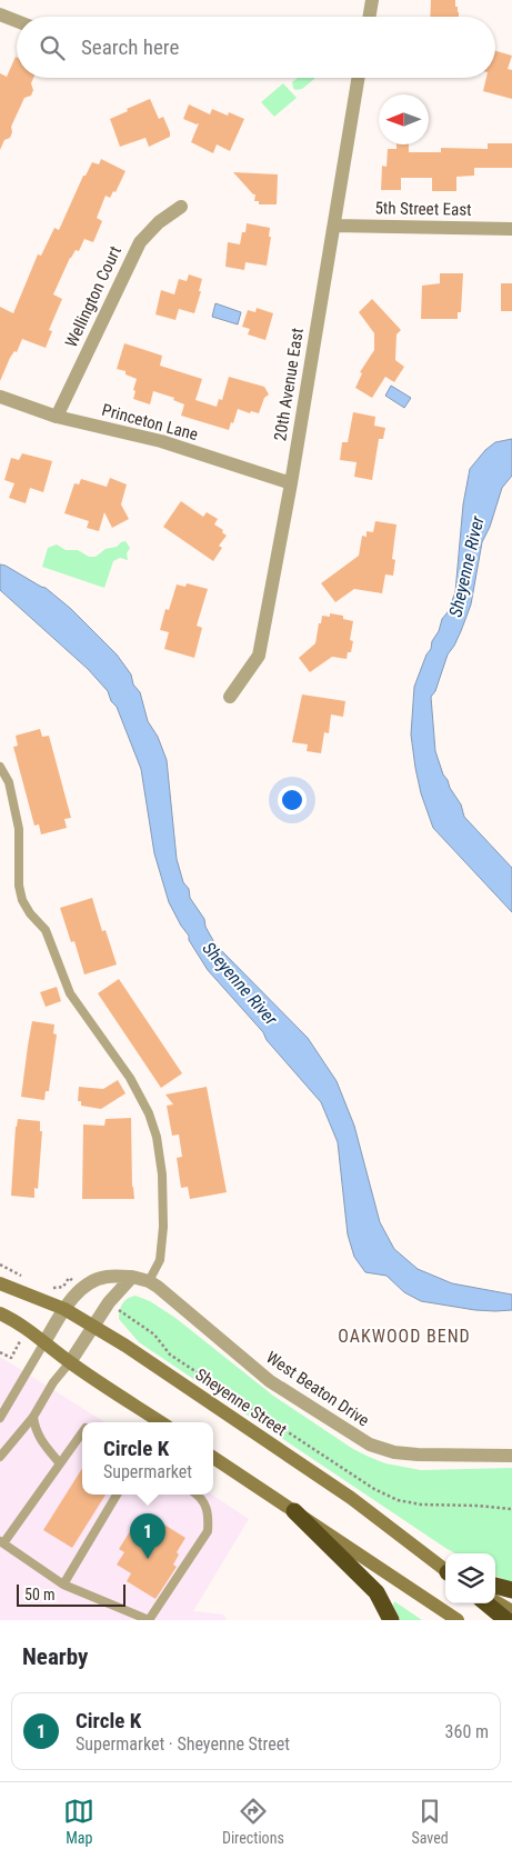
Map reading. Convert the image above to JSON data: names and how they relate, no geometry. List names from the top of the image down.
{
  "streets": {
    "main road": ["Sheyenne Street"],
    "street": [
      "5th Street East",
      "Wellington Court",
      "20th Avenue East",
      "Princeton Lane",
      "West Beaton Drive"
    ]
  },
  "crossings": [
    ["5th Street East", "20th Avenue East"],
    ["Wellington Court", "Princeton Lane"],
    ["20th Avenue East", "Princeton Lane"],
    ["West Beaton Drive", "Sheyenne Street"]
  ],
  "districts": ["OAKWOOD BEND"],
  "water": ["Sheyenne River"],
  "scale_bar": "50 m",
  "north": "left",
  "page": {
    "search": "Search here",
    "popup": ["Circle K", "Supermarket"],
    "pins": "1",
    "scale": "50 m",
    "heading": "Nearby",
    "list": [
      {
        "mark": "1",
        "name": "Circle K",
        "note": "Supermarket · Sheyenne Street",
        "value": "360 m"
      }
    ],
    "nav": ["Map", "Directions", "Saved"]
  }
}
